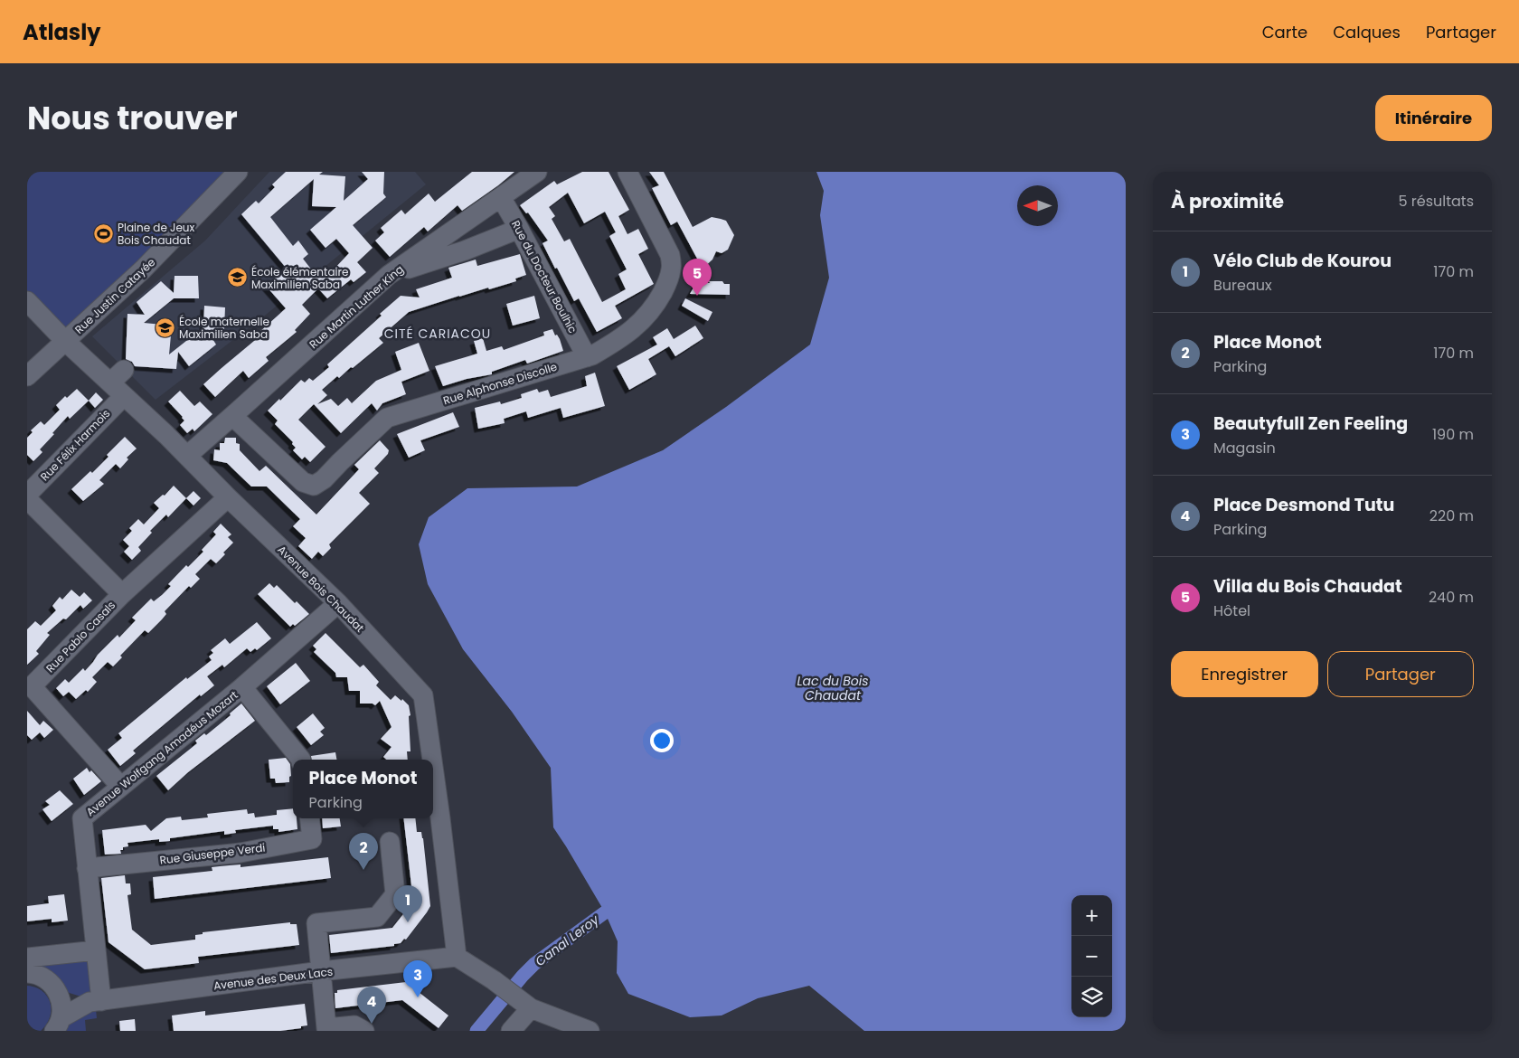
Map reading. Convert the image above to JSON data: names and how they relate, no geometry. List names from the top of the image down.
{
  "streets": {
    "street": [
      "Rue du Docteur Boulhic",
      "Rue Justin Catayée",
      "Rue Martin Luther King",
      "Rue Alphonse Discolle",
      "Rue Félix Harmois",
      "Avenue Bois Chaudat",
      "Rue Pablo Casals",
      "Avenue Wolfgang Amadéus Mozart",
      "Rue Giuseppe Verdi",
      "Avenue des Deux Lacs"
    ]
  },
  "crossings": [
    ["Rue du Docteur Boulhic", "Rue Martin Luther King"],
    ["Rue du Docteur Boulhic", "Rue Alphonse Discolle"],
    ["Rue Justin Catayée", "Avenue Bois Chaudat"],
    ["Rue Martin Luther King", "Rue Alphonse Discolle"],
    ["Rue Martin Luther King", "Avenue Bois Chaudat"],
    ["Rue Félix Harmois", "Avenue Bois Chaudat"],
    ["Avenue Bois Chaudat", "Rue Pablo Casals"],
    ["Avenue Bois Chaudat", "Avenue Wolfgang Amadéus Mozart"],
    ["Avenue Bois Chaudat", "Avenue des Deux Lacs"],
    ["Rue Pablo Casals", "Avenue Wolfgang Amadéus Mozart"],
    ["Avenue Wolfgang Amadéus Mozart", "Rue Giuseppe Verdi"],
    ["Avenue Wolfgang Amadéus Mozart", "Avenue des Deux Lacs"]
  ],
  "districts": ["CITÉ CARIACOU"],
  "water": ["Lac du Bois Chaudat", "Canal Leroy"],
  "places": {
    "sports": ["Plaine de Jeux Bois Chaudat"],
    "school or university": ["École élémentaire Maximilien Saba", "École maternelle Maximilien Saba"]
  },
  "north": "left",
  "page": {
    "header": "Atlasly",
    "nav": ["Carte", "Calques", "Partager"],
    "title": "Nous trouver",
    "buttons": [
      "Itinéraire",
      ["Enregistrer", "Partager"]
    ],
    "heading": ["À proximité", "5 résultats"],
    "list": [
      {
        "mark": "1",
        "name": "Vélo Club de Kourou",
        "note": "Bureaux",
        "value": "170 m"
      },
      {
        "mark": "2",
        "name": "Place Monot",
        "note": "Parking",
        "value": "170 m"
      },
      {
        "mark": "3",
        "name": "Beautyfull Zen Feeling",
        "note": "Magasin",
        "value": "190 m"
      },
      {
        "mark": "4",
        "name": "Place Desmond Tutu",
        "note": "Parking",
        "value": "220 m"
      },
      {
        "mark": "5",
        "name": "Villa du Bois Chaudat",
        "note": "Hôtel",
        "value": "240 m"
      }
    ],
    "pins": [
      "5",
      "2",
      "1",
      "3",
      "4"
    ],
    "popup": ["Place Monot", "Parking"],
    "map_buttons": ["+", "−"]
  }
}
